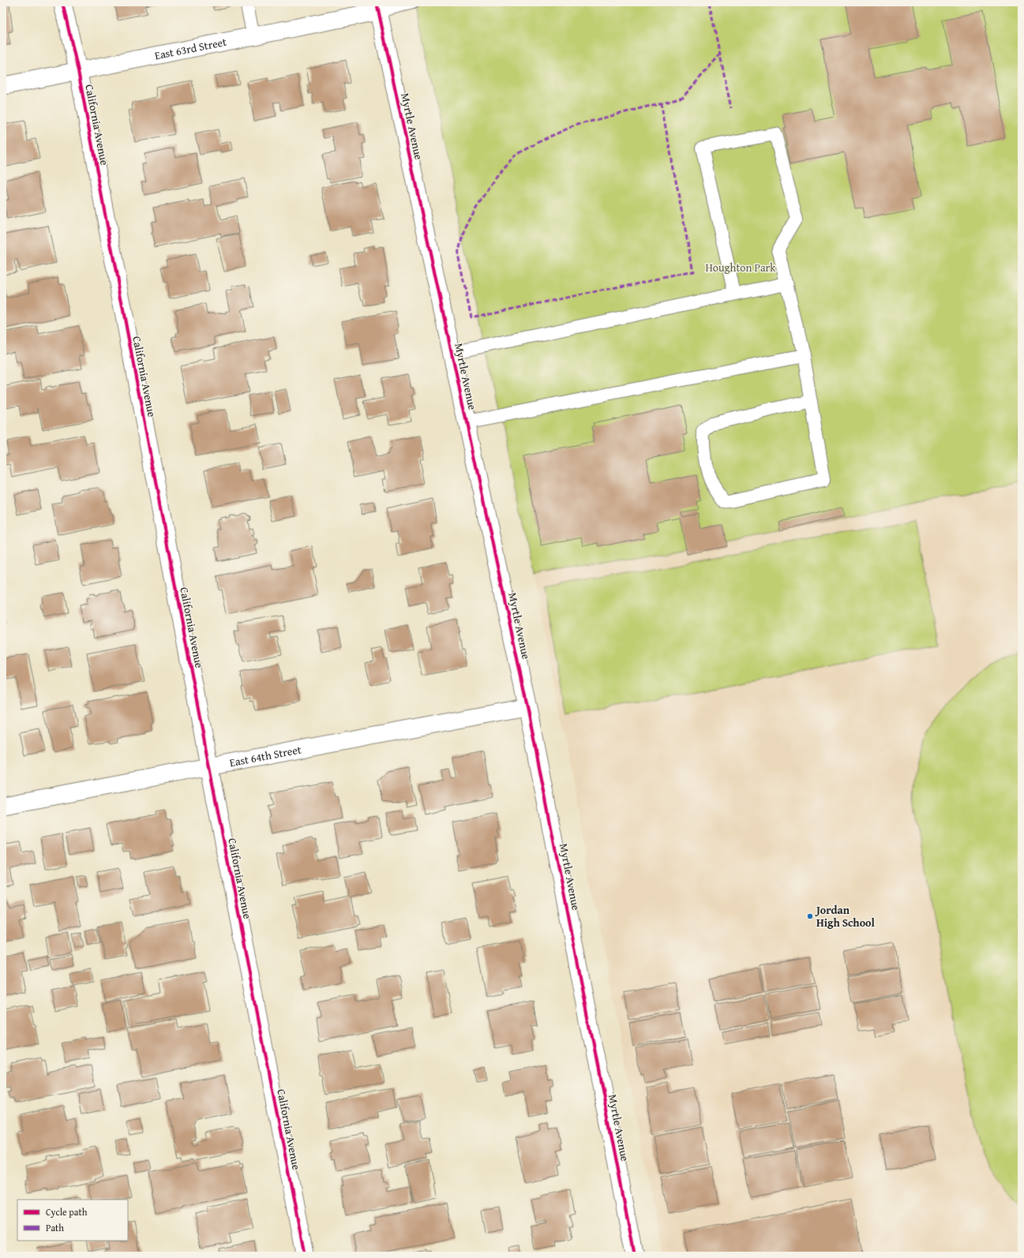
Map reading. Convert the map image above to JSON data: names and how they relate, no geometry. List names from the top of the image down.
{
  "streets": {
    "street": [
      "East 63rd Street",
      "California Avenue",
      "Myrtle Avenue",
      "East 64th Street"
    ]
  },
  "crossings": [
    ["East 63rd Street", "California Avenue"],
    ["East 63rd Street", "Myrtle Avenue"],
    ["California Avenue", "East 64th Street"],
    ["Myrtle Avenue", "East 64th Street"]
  ],
  "parks": ["Houghton Park"],
  "places": ["Jordan High School"],
  "legend": ["Cycle path", "Path"]
}
